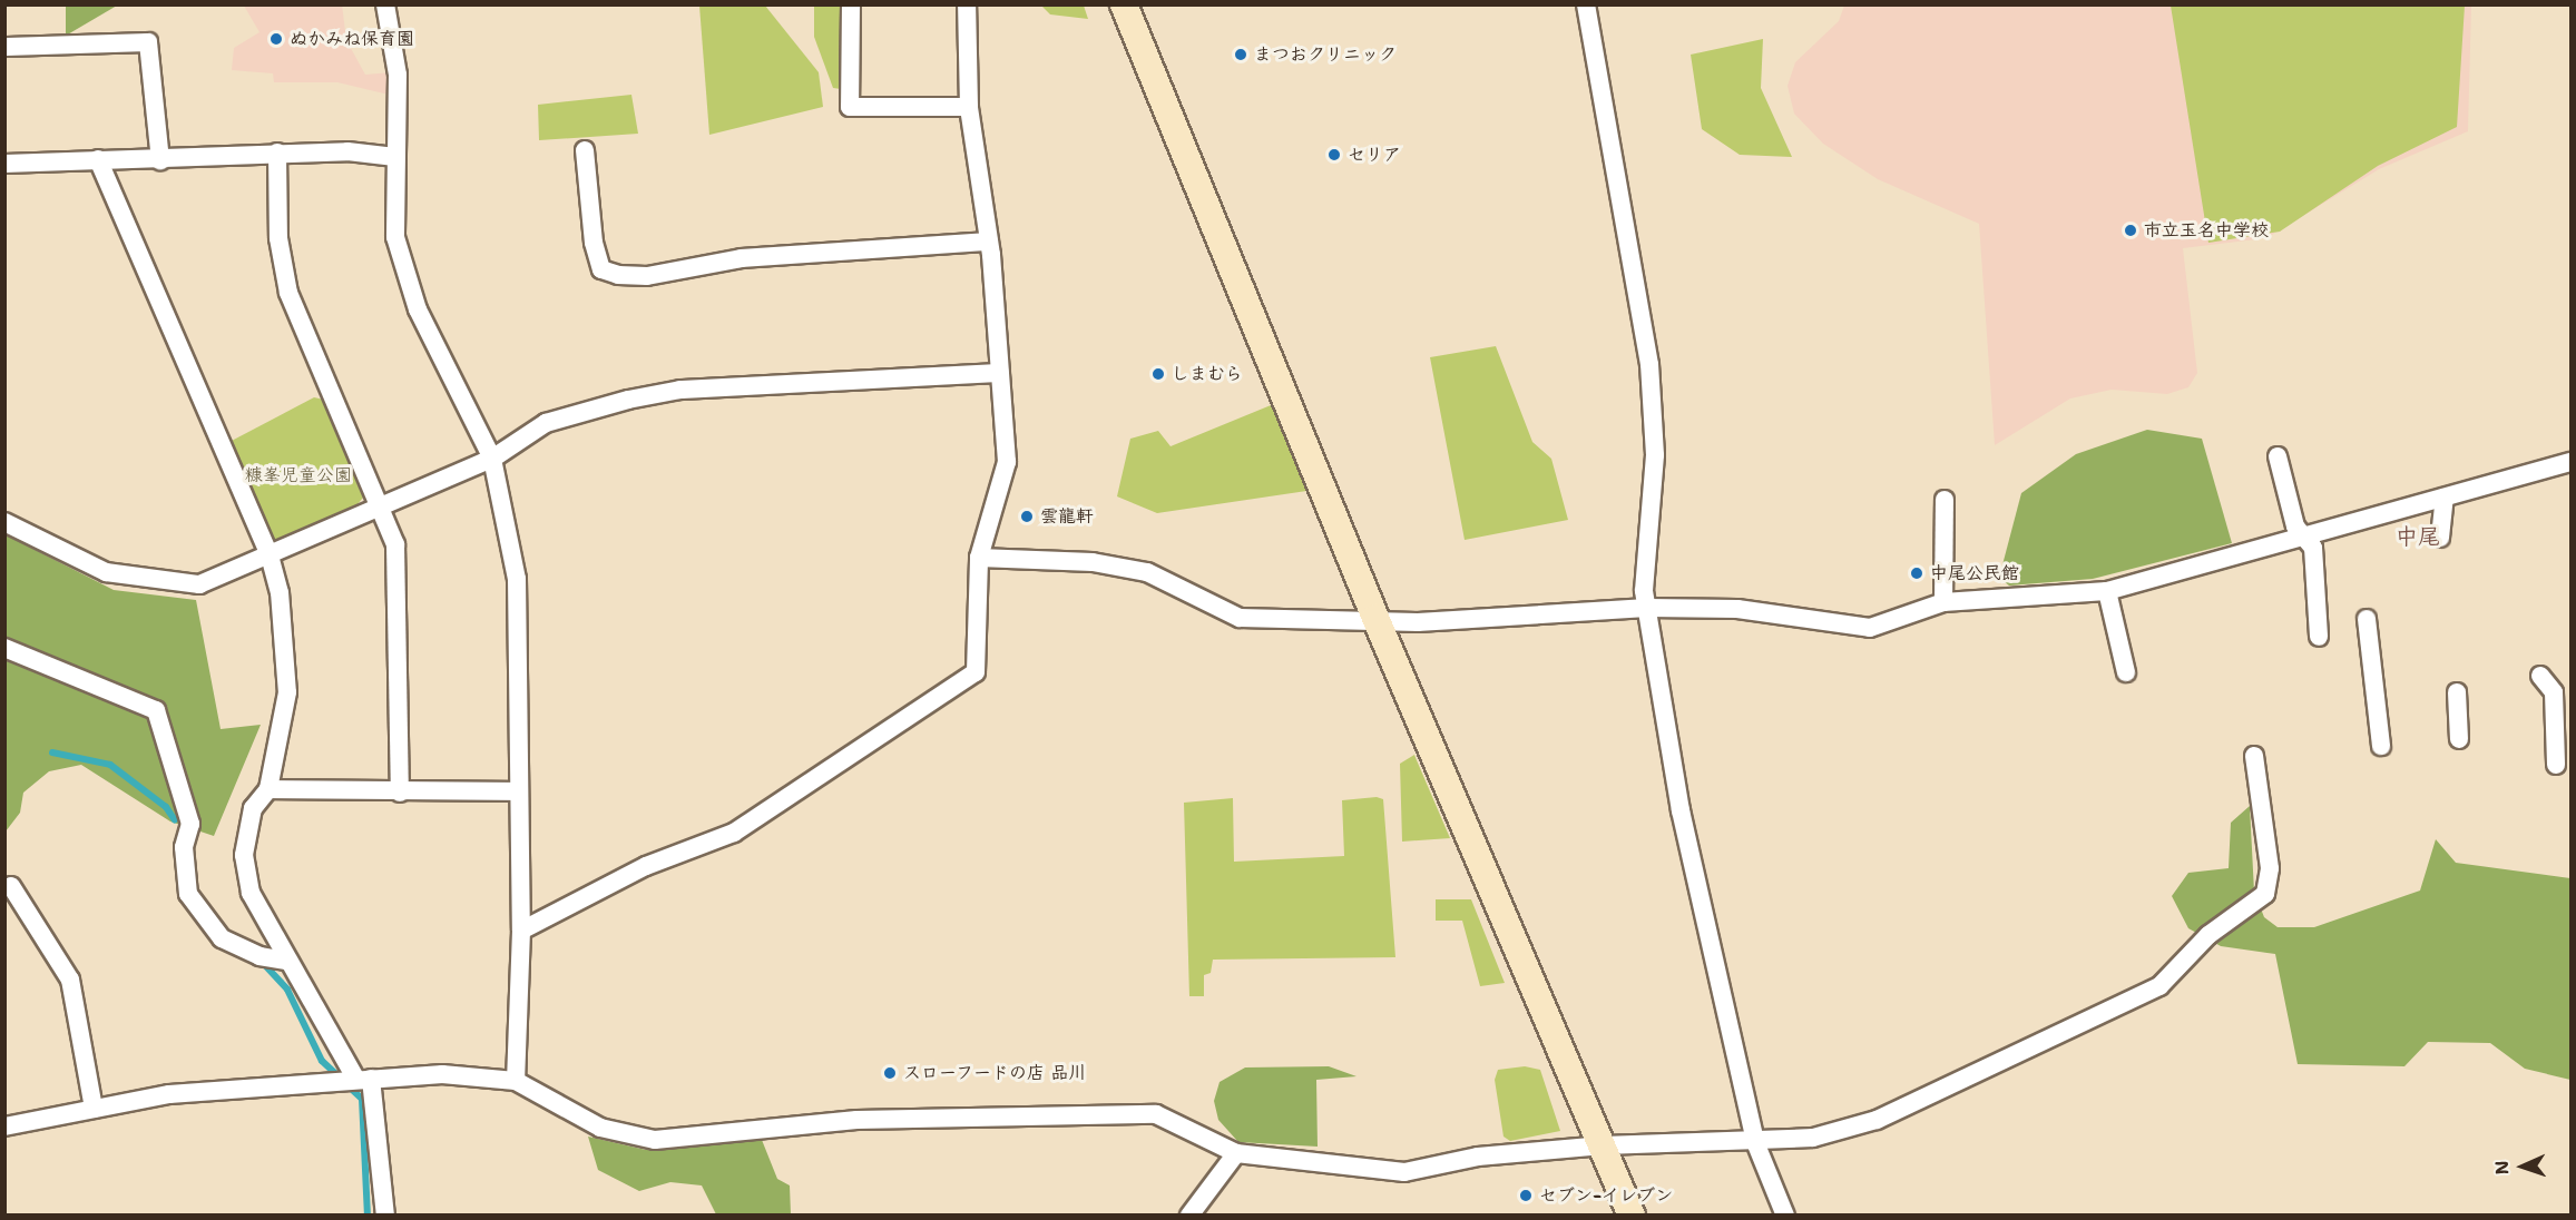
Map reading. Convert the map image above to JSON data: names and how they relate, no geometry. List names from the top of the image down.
{
  "districts": ["中尾"],
  "parks": ["糠峯児童公園"],
  "places": [
    "ぬかみね保育園",
    "まつおクリニック",
    "セリア",
    "市立玉名中学校",
    "しまむら",
    "雲龍軒",
    "中尾公民館",
    "スローフードの店 品川",
    "セブン-イレブン"
  ],
  "north": "left"
}
